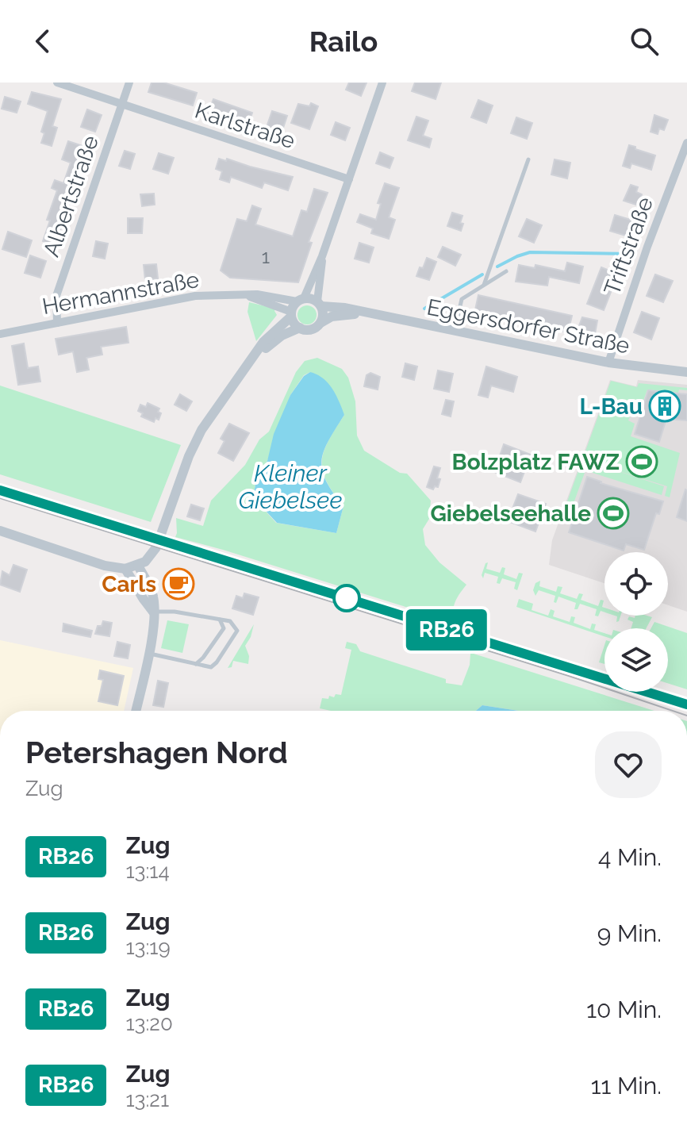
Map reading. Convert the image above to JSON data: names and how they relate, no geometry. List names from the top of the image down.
{
  "streets": {
    "street": [
      "Karlstraße",
      "Albertstraße",
      "Triftstraße",
      "Hermannstraße",
      "Eggersdorfer Straße"
    ]
  },
  "crossings": [
    ["Karlstraße", "Albertstraße"],
    ["Albertstraße", "Hermannstraße"],
    ["Triftstraße", "Eggersdorfer Straße"],
    ["Hermannstraße", "Eggersdorfer Straße"]
  ],
  "water": ["Kleiner Giebelsee"],
  "places": {
    "building": ["L-Bau"],
    "sports": ["Bolzplatz FAWZ", "Giebelseehalle"],
    "cafe": ["Carls"]
  },
  "house_numbers": ["1"],
  "page": {
    "header": "Railo",
    "on_map": "RB26",
    "heading": ["Petershagen Nord", "Zug"],
    "list": [
      {
        "mark": "RB26",
        "name": "Zug",
        "note": "13:14",
        "value": "4 Min."
      },
      {
        "mark": "RB26",
        "name": "Zug",
        "note": "13:19",
        "value": "9 Min."
      },
      {
        "mark": "RB26",
        "name": "Zug",
        "note": "13:20",
        "value": "10 Min."
      },
      {
        "mark": "RB26",
        "name": "Zug",
        "note": "13:21",
        "value": "11 Min."
      }
    ]
  }
}
